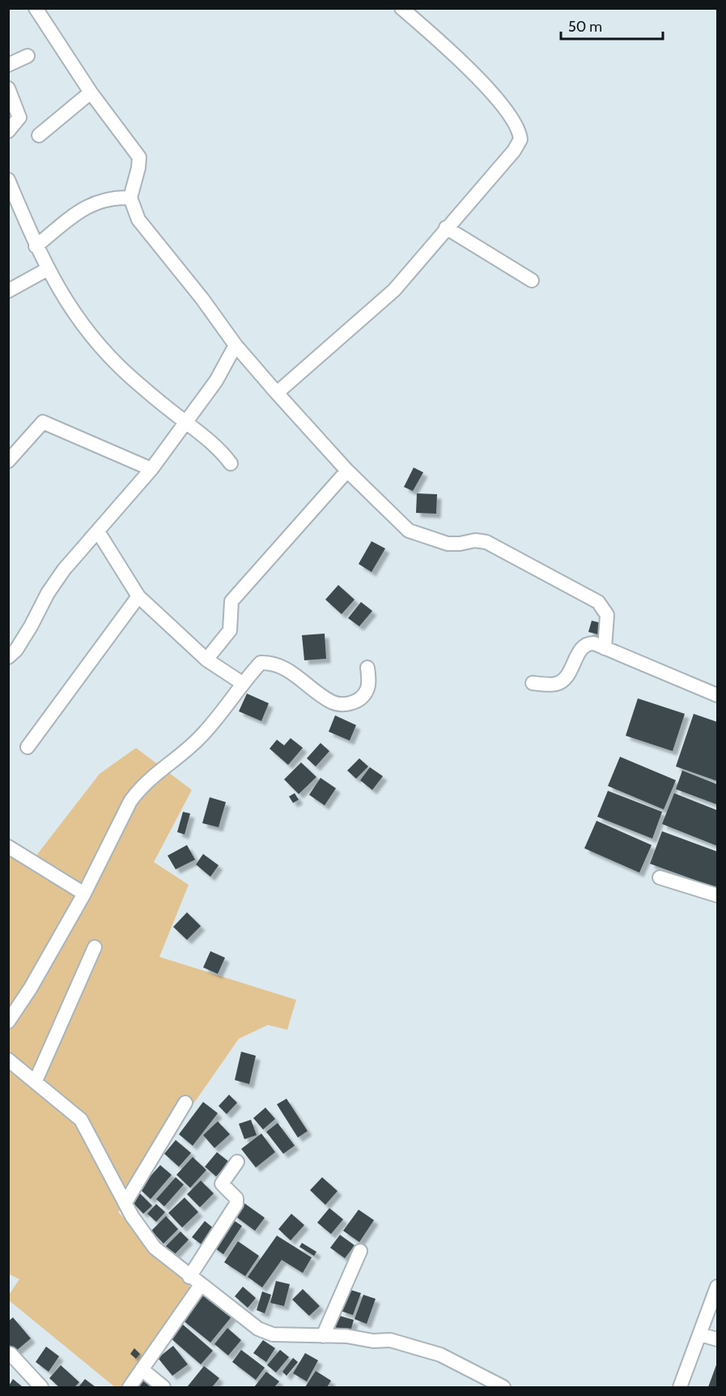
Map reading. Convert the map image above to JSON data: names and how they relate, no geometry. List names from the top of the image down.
{
  "scale_bar": "50 m"
}
